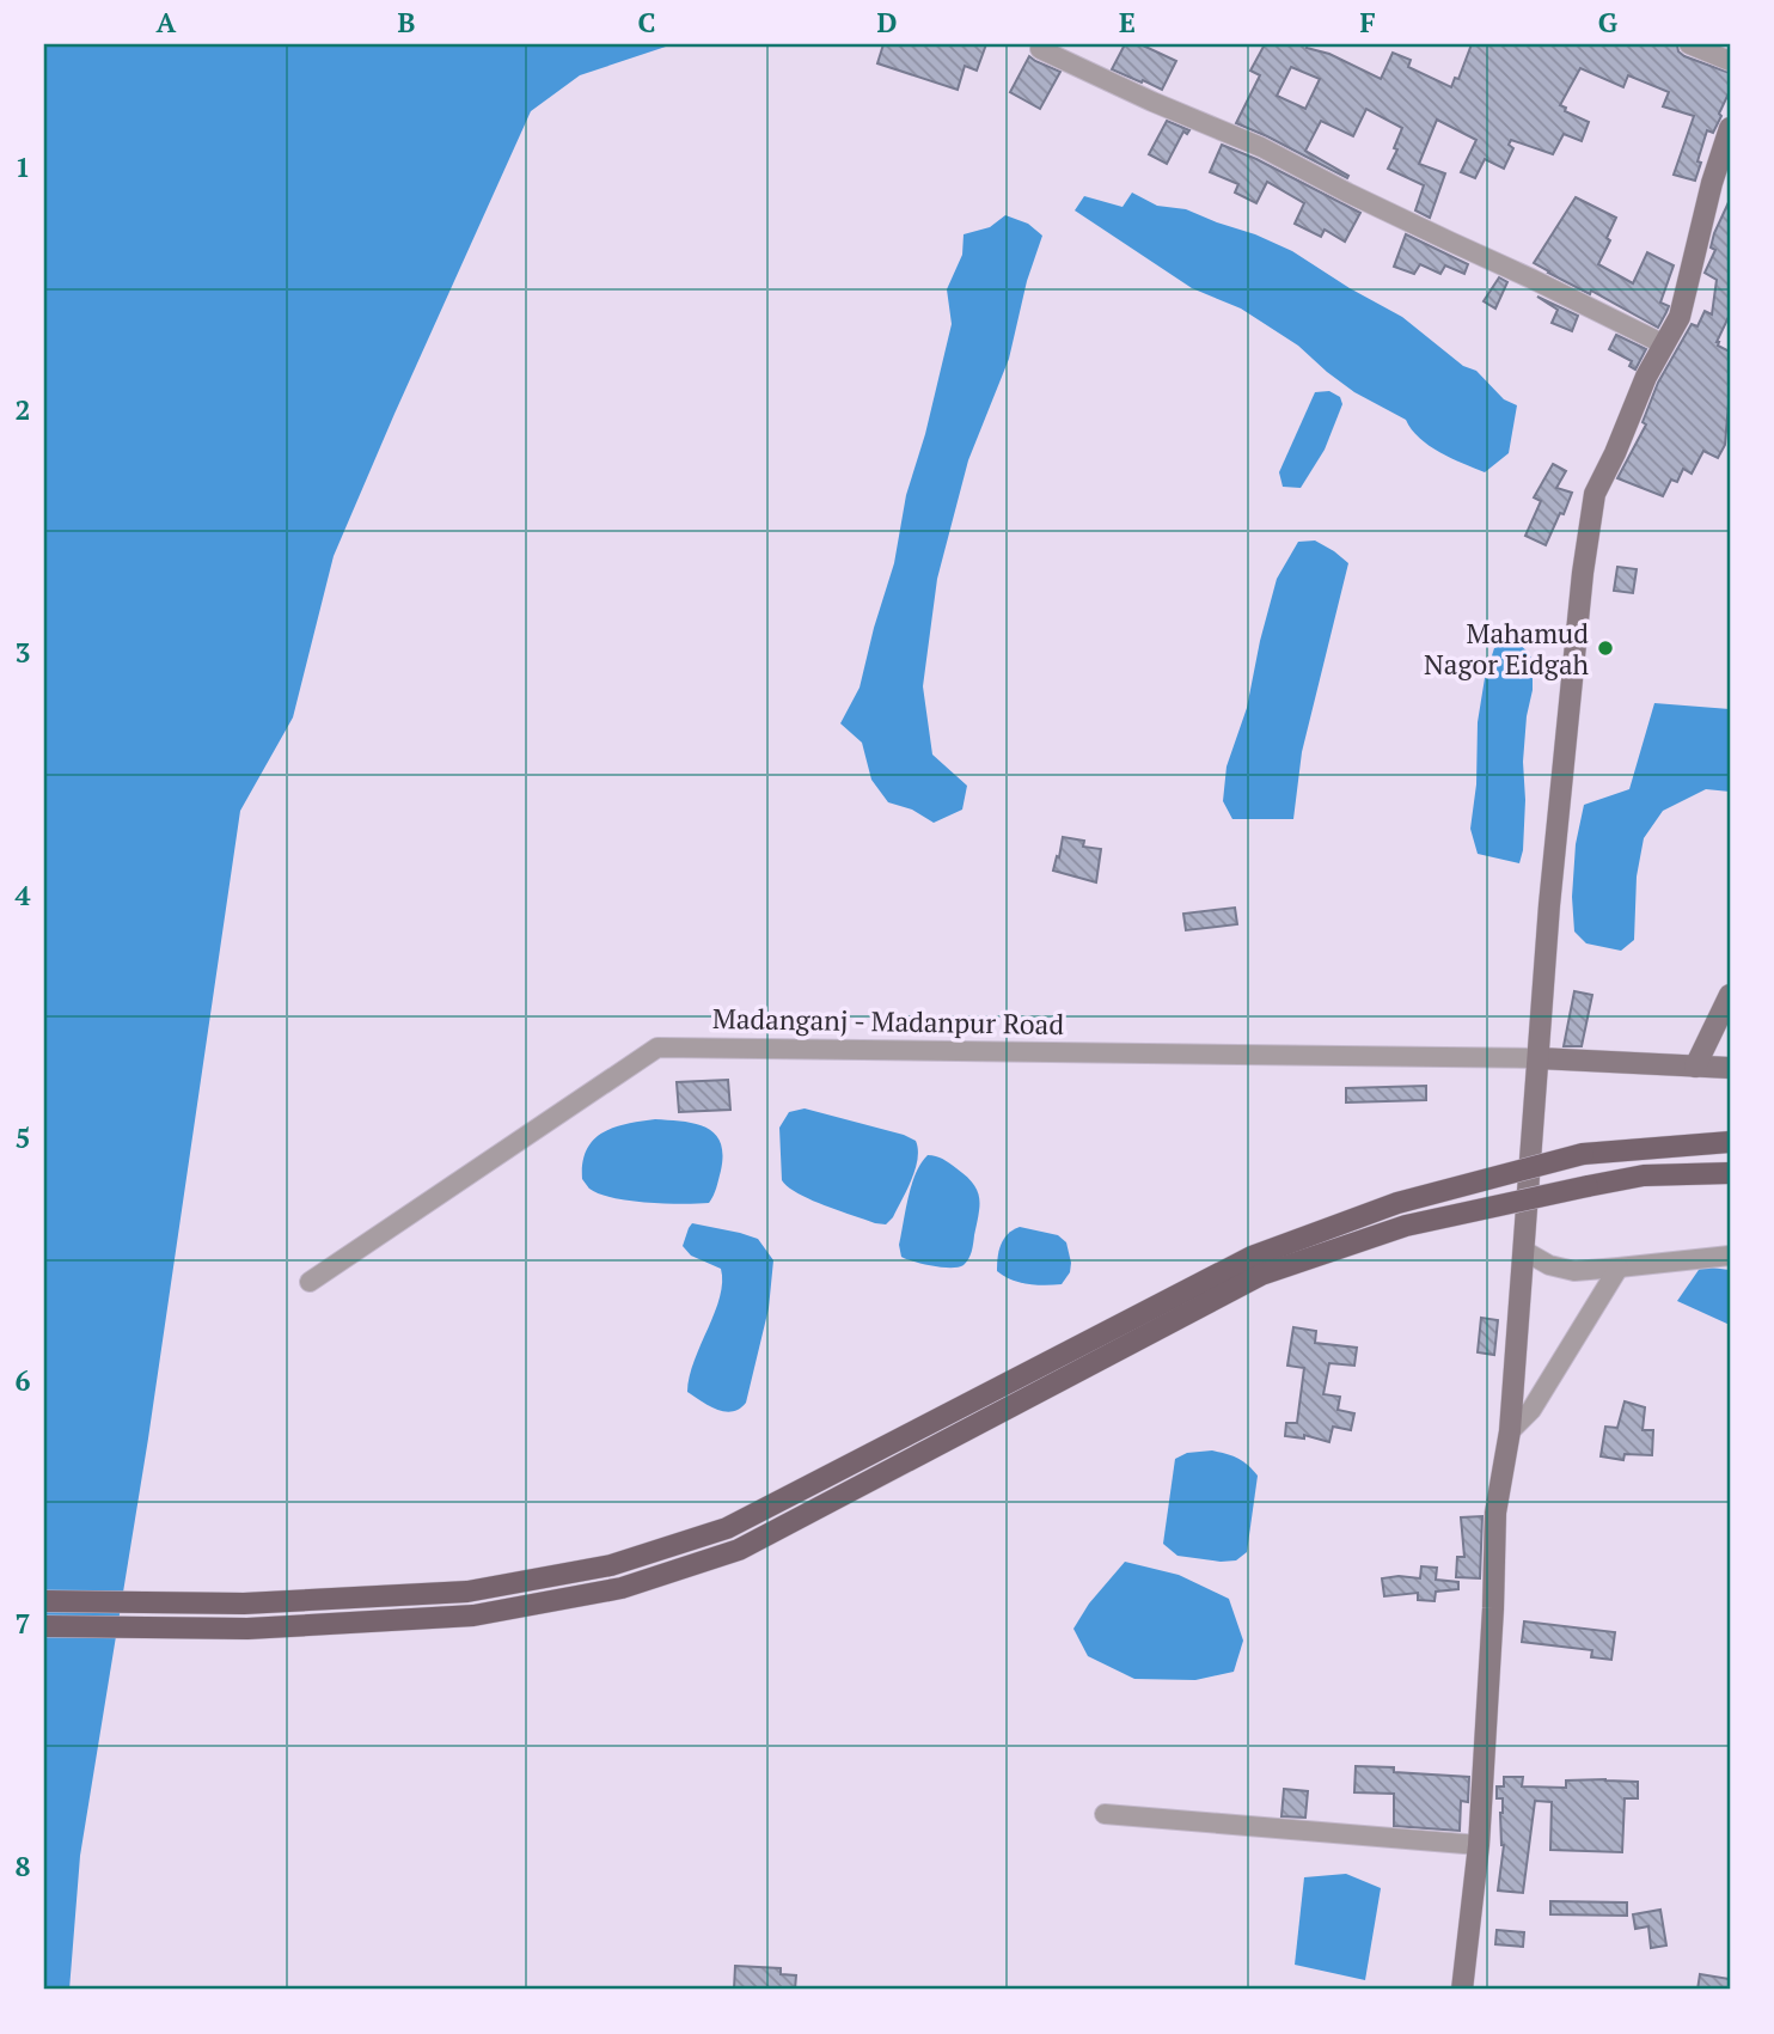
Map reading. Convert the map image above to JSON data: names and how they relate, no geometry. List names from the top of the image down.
{
  "streets": {
    "street": ["Madanganj - Madanpur Road"]
  },
  "places": ["Mahamud Nagor Eidgah"],
  "grid": {
    "columns": [
      "A",
      "B",
      "C",
      "D",
      "E",
      "F",
      "G"
    ],
    "rows": [
      "1",
      "2",
      "3",
      "4",
      "5",
      "6",
      "7",
      "8"
    ]
  }
}
